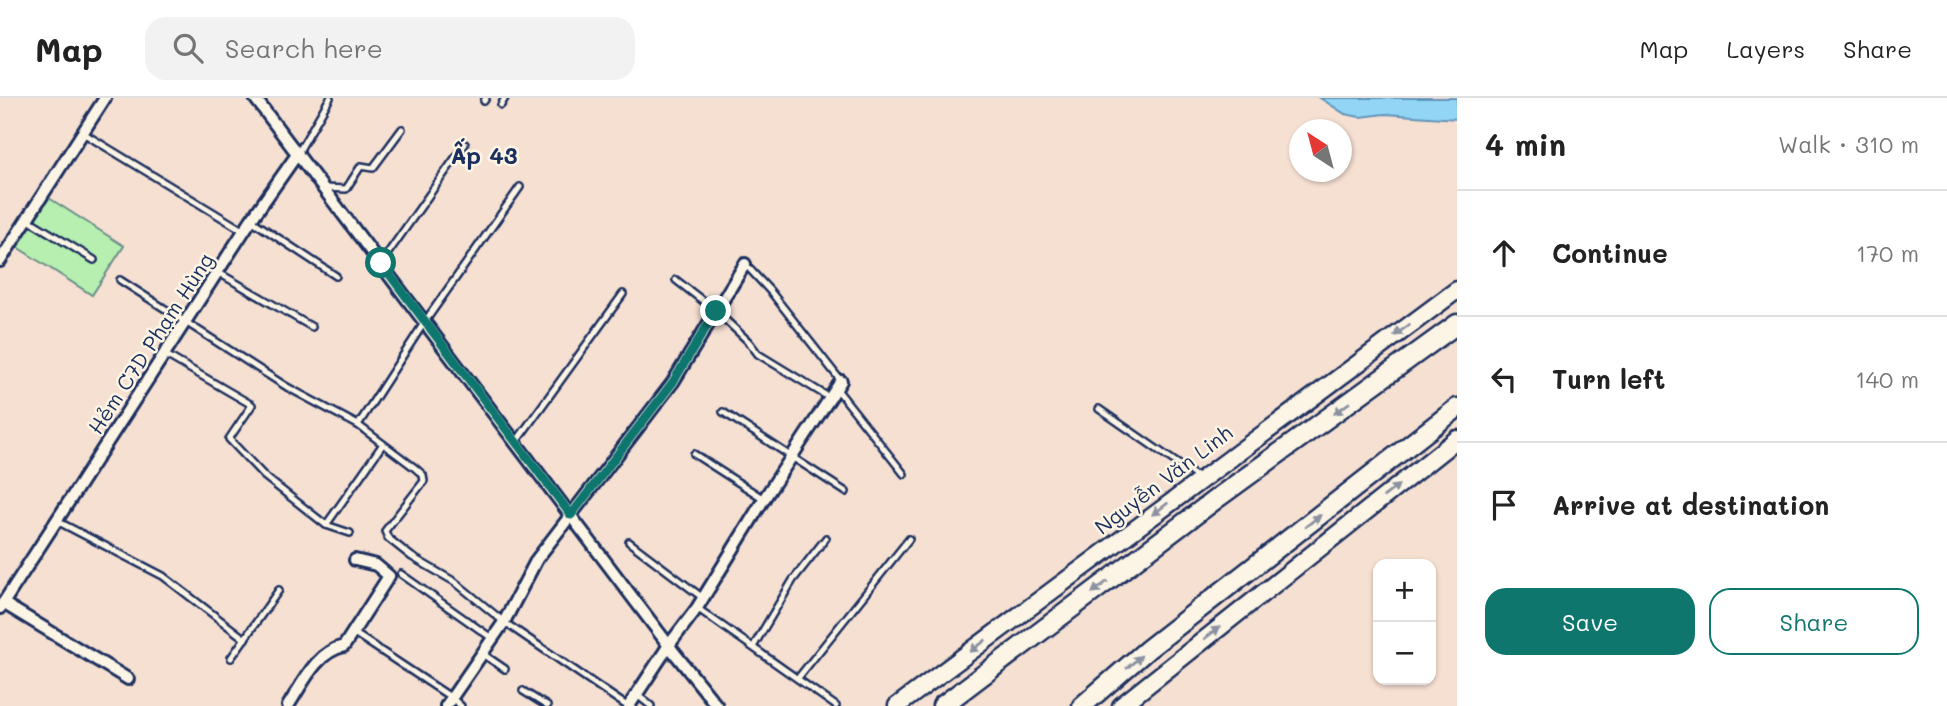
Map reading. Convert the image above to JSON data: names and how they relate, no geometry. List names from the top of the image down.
{
  "streets": {
    "main road": ["Nguyễn Văn Linh"],
    "street": ["Hẻm C7D Phạm Hùng"]
  },
  "districts": ["Ấp 43"],
  "north": "top left",
  "page": {
    "header": "Map",
    "search": "Search here",
    "nav": ["Map", "Layers", "Share"],
    "heading": ["4 min", "Walk · 310 m"],
    "list": [
      ["Continue", "170 m"],
      ["Turn left", "140 m"],
      "Arrive at destination"
    ],
    "map_buttons": ["+", "−"],
    "buttons": ["Save", "Share"]
  }
}
